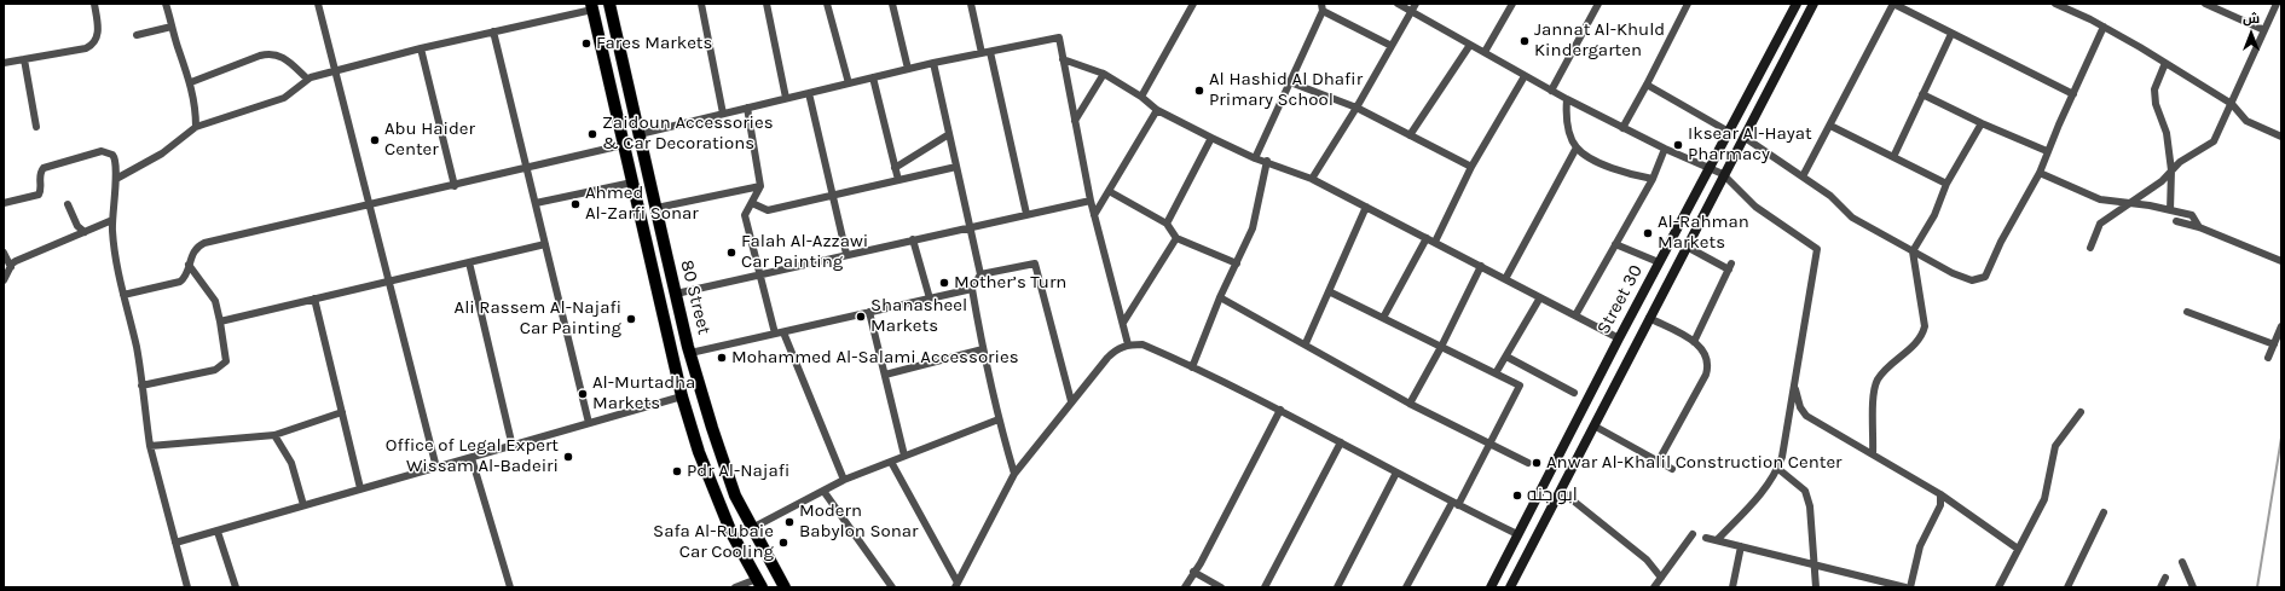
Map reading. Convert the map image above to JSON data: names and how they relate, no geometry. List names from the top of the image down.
{
  "streets": {
    "main road": ["80 Street"],
    "street": ["Street 30"]
  },
  "places": [
    "Jannat Al-Khuld Kindergarten",
    "Fares Markets",
    "Al Hashid Al Dhafir Primary School",
    "Zaidoun Accessories & Car Decorations",
    "Abu Haider Center",
    "Iksear Al-Hayat Pharmacy",
    "Ahmed Al-Zarfi Sonar",
    "Al-Rahman Markets",
    "Falah Al-Azzawi Car Painting",
    "Mother’s Turn",
    "Shanasheel Markets",
    "Ali Rassem Al-Najafi Car Painting",
    "Mohammed Al-Salami Accessories",
    "Al-Murtadha Markets",
    "Office of Legal Expert Wissam Al-Badeiri",
    "Anwar Al-Khalil Construction Center",
    "Pdr Al-Najafi",
    "ابو جنه",
    "Modern Babylon Sonar",
    "Safa Al-Rubaie Car Cooling"
  ],
  "north": "top"
}
